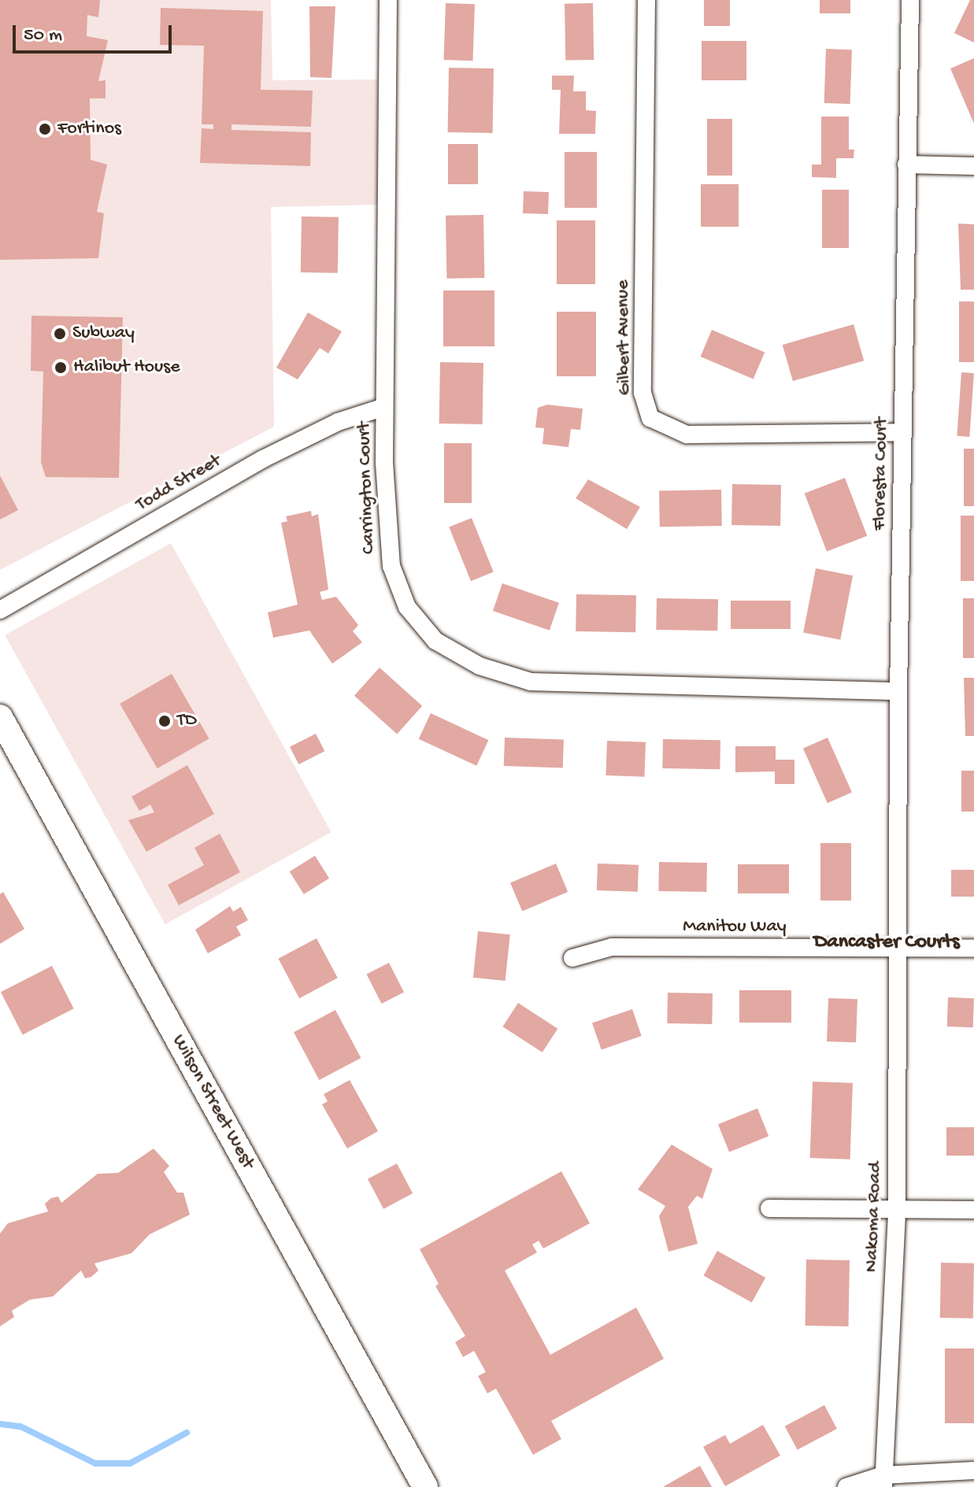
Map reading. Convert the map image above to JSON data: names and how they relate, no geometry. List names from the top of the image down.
{
  "streets": {
    "main road": ["Wilson Street West"],
    "street": [
      "Gilbert Avenue",
      "Floresta Court",
      "Todd Street",
      "Carrington Court",
      "Manitou Way",
      "Nakoma Road"
    ]
  },
  "crossings": [
    ["Gilbert Avenue", "Floresta Court"],
    ["Floresta Court", "Carrington Court"],
    ["Floresta Court", "Manitou Way"],
    ["Floresta Court", "Nakoma Road"],
    ["Todd Street", "Carrington Court"],
    ["Manitou Way", "Nakoma Road"]
  ],
  "districts": ["Dancaster Courts"],
  "places": [
    "Fortinos",
    "Subway",
    "Halibut House",
    "TD"
  ],
  "scale_bar": "50 m"
}
